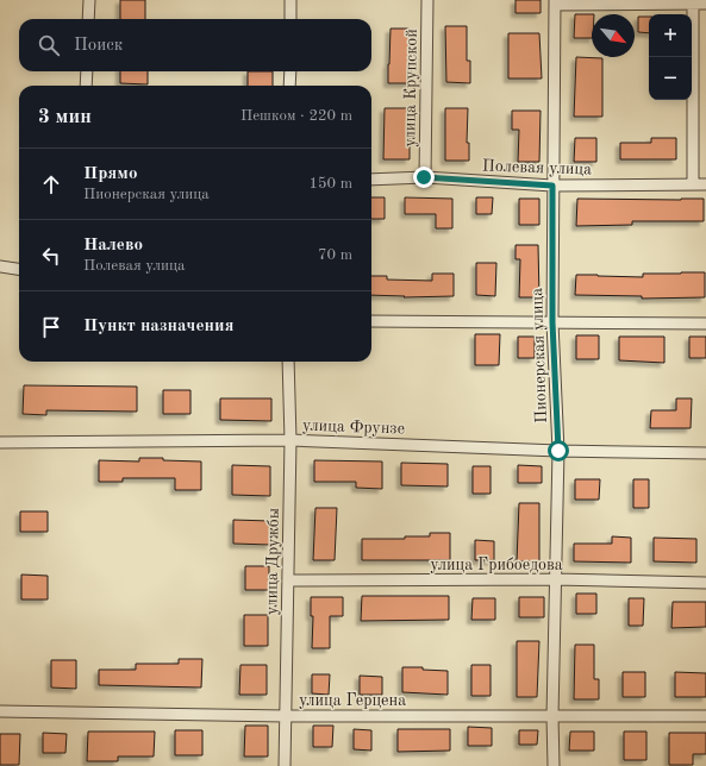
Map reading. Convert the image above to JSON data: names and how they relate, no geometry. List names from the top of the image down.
{
  "streets": {
    "street": [
      "улица Крупской",
      "Полевая улица",
      "Пионерская улица",
      "улица Фрунзе",
      "улица Дружбы",
      "улица Грибоедова",
      "улица Герцена"
    ]
  },
  "crossings": [
    ["улица Крупской", "Полевая улица"],
    ["Полевая улица", "Пионерская улица"],
    ["Пионерская улица", "улица Фрунзе"],
    ["Пионерская улица", "улица Грибоедова"],
    ["Пионерская улица", "улица Герцена"],
    ["улица Фрунзе", "улица Дружбы"],
    ["улица Дружбы", "улица Грибоедова"],
    ["улица Дружбы", "улица Герцена"]
  ],
  "north": "bottom right",
  "page": {
    "map_buttons": ["+", "−"],
    "search": "Поиск",
    "heading": ["3 мин", "Пешком · 220 m"],
    "list": [
      ["Прямо", "Пионерская улица", "150 m"],
      ["Налево", "Полевая улица", "70 m"],
      "Пункт назначения"
    ]
  }
}
